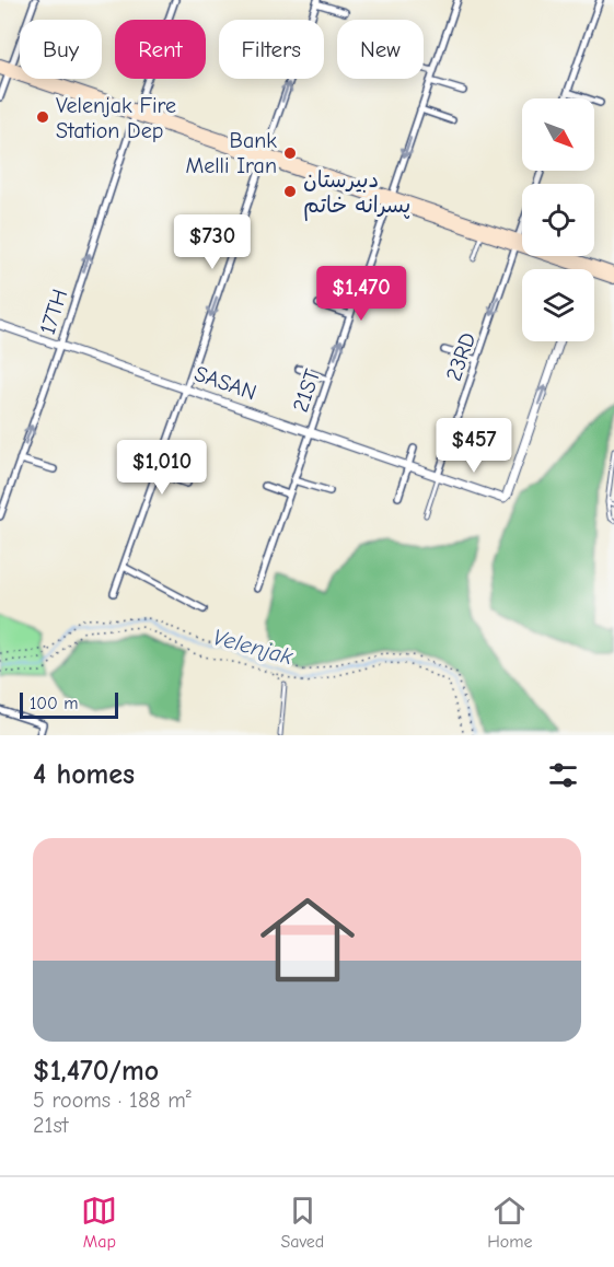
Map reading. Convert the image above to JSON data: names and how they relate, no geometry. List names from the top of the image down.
{
  "streets": {
    "street": [
      "17TH",
      "23RD",
      "SASAN",
      "21ST"
    ]
  },
  "crossings": [
    ["17TH", "SASAN"],
    ["23RD", "SASAN"],
    ["SASAN", "21ST"]
  ],
  "one_way": ["17TH"],
  "water": ["Velenjak"],
  "places": ["Velenjak Fire Station Dep", "Bank Melli Iran", "دبیرستان پسرانه خاتم"],
  "scale_bar": "100 m",
  "north": "bottom right",
  "page": {
    "chip": [
      "Buy",
      "Rent",
      "Filters",
      "New"
    ],
    "price": [
      "$730",
      "$1,470",
      "$457",
      "$1,010"
    ],
    "scale": "100 m",
    "heading": "4 homes",
    "list": [
      {
        "name": "$1,470/mo",
        "note": "5 rooms · 188 m² · 21st"
      }
    ],
    "tabs": ["Map", "Saved", "Home"]
  }
}
